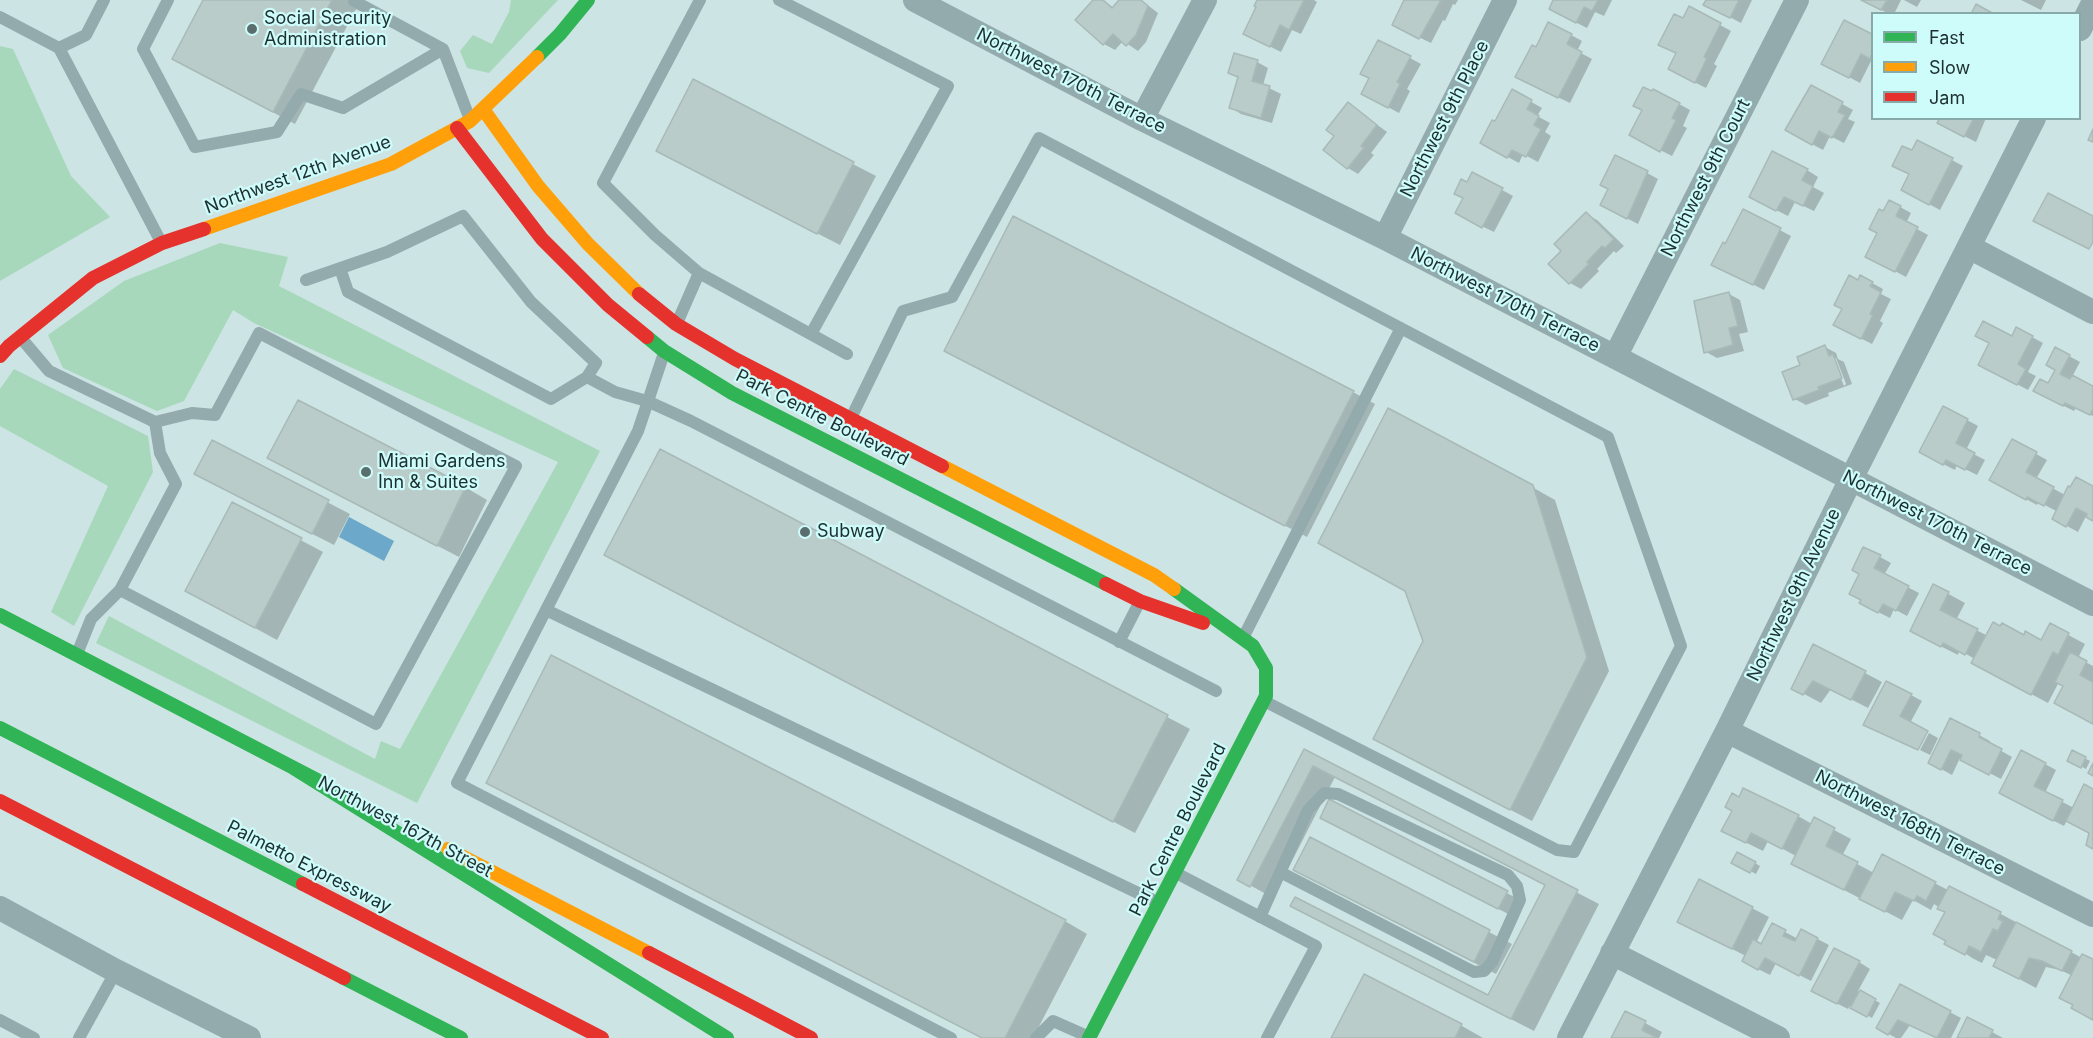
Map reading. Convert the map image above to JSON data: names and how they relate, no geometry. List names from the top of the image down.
{
  "streets": {
    "main road": [
      "Northwest 12th Avenue",
      "Park Centre Boulevard",
      "Northwest 167th Street",
      "Palmetto Expressway"
    ],
    "street": [
      "Northwest 170th Terrace",
      "Northwest 9th Place",
      "Northwest 9th Court",
      "Northwest 9th Avenue",
      "Northwest 168th Terrace"
    ]
  },
  "crossings": [
    ["Northwest 170th Terrace", "Northwest 9th Place"],
    ["Northwest 170th Terrace", "Northwest 9th Court"],
    ["Northwest 170th Terrace", "Northwest 9th Avenue"],
    ["Northwest 12th Avenue", "Park Centre Boulevard"],
    ["Northwest 9th Avenue", "Northwest 168th Terrace"]
  ],
  "places": ["Social Security Administration", "Miami Gardens Inn & Suites", "Subway"],
  "legend": ["Fast", "Slow", "Jam"]
}
